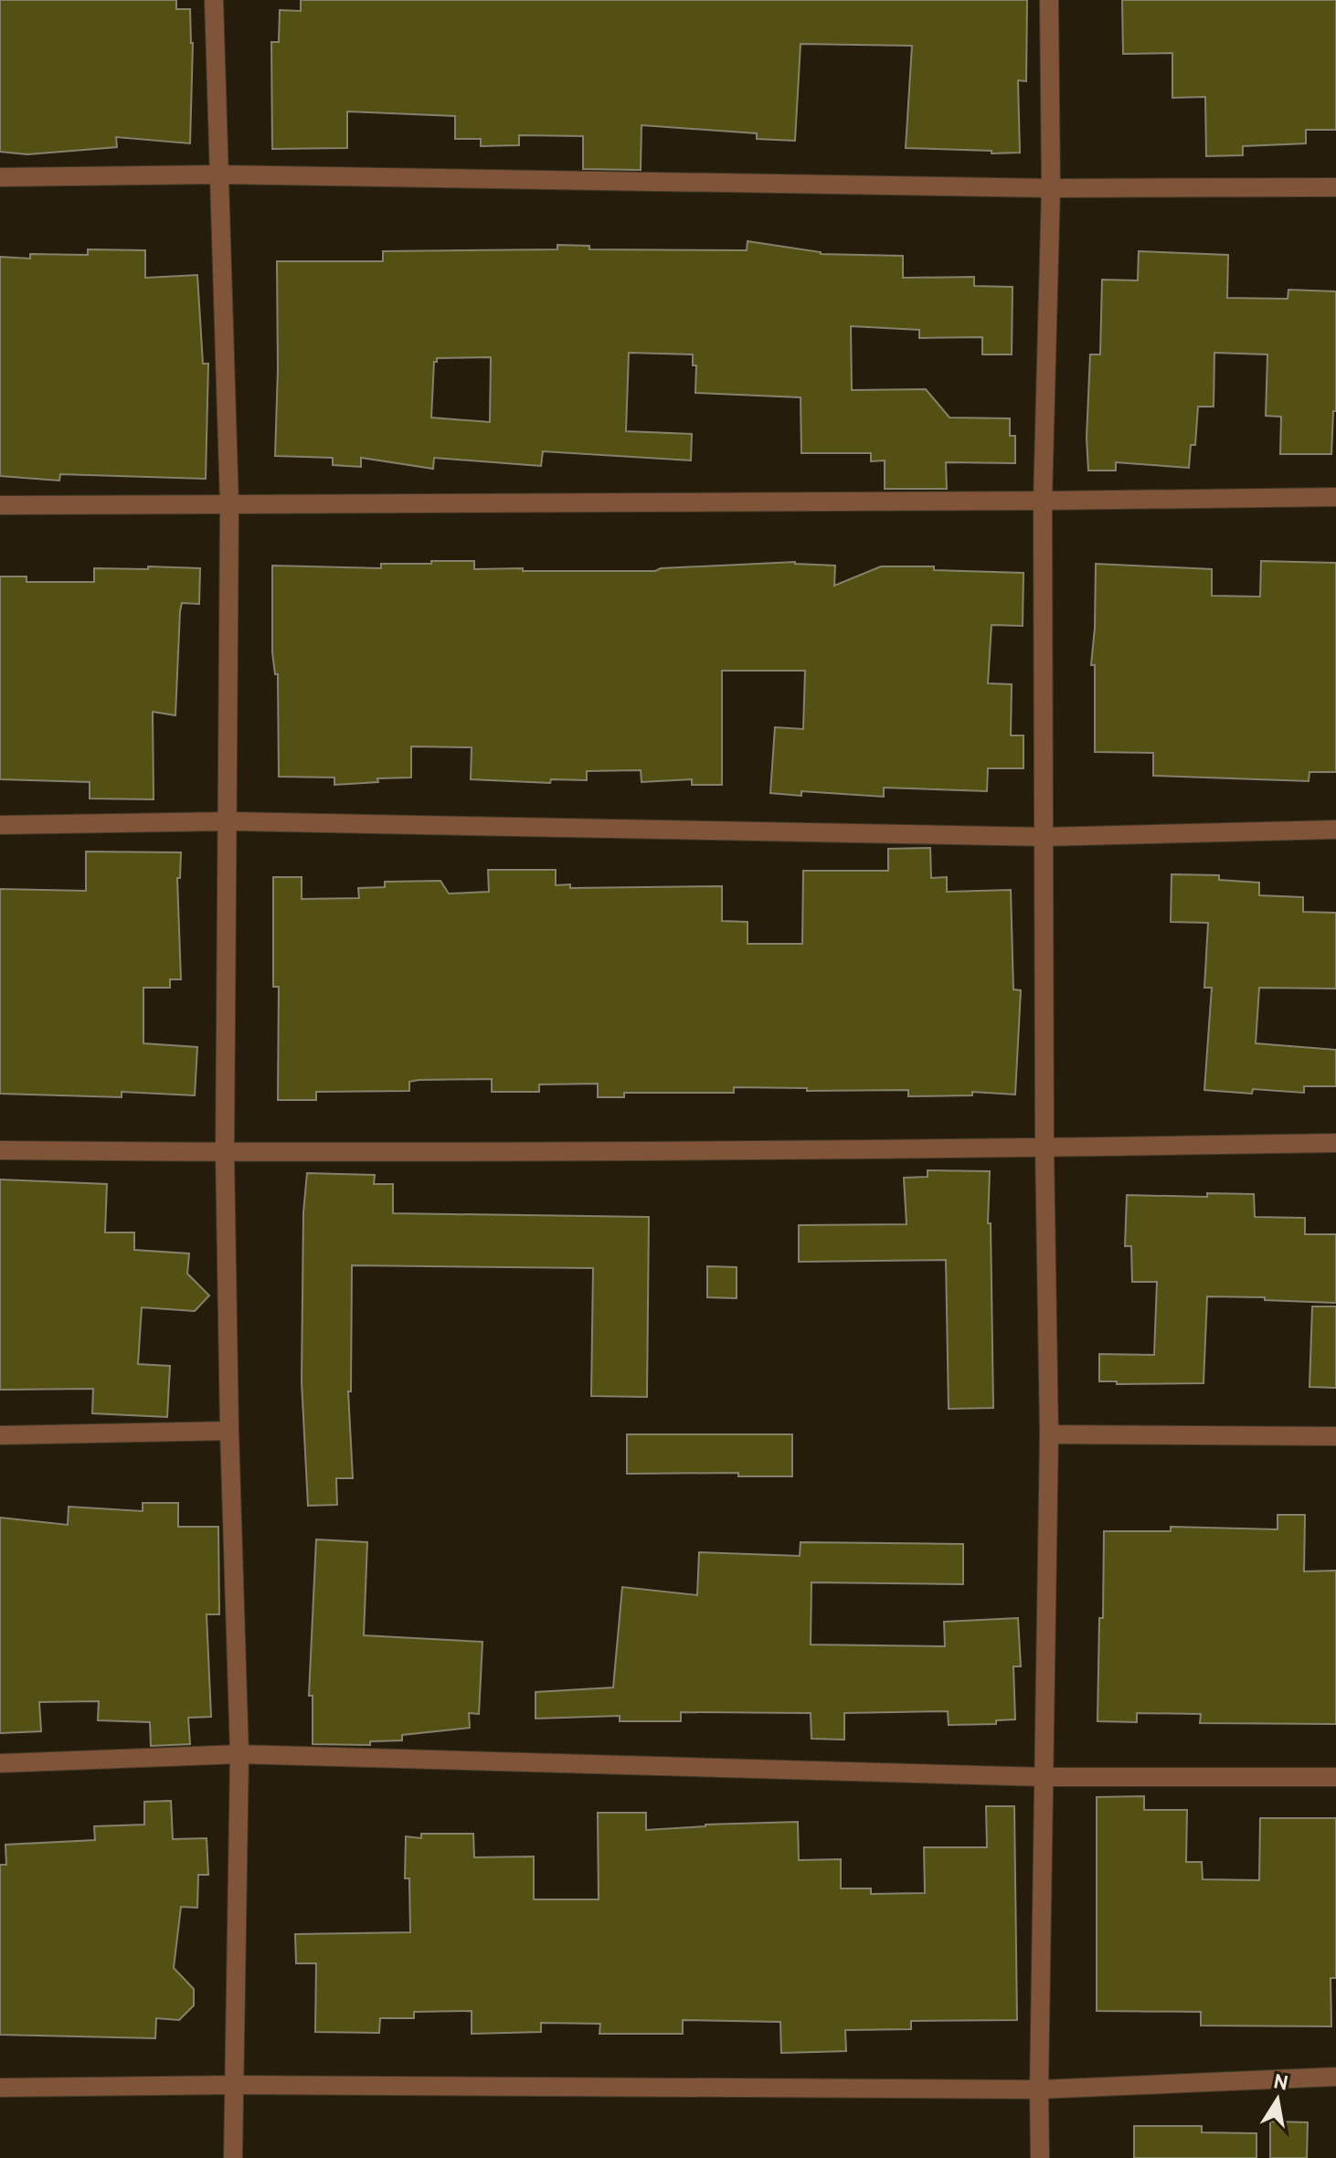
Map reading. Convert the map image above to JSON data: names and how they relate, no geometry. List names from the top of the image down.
{
  "north": "top"
}
